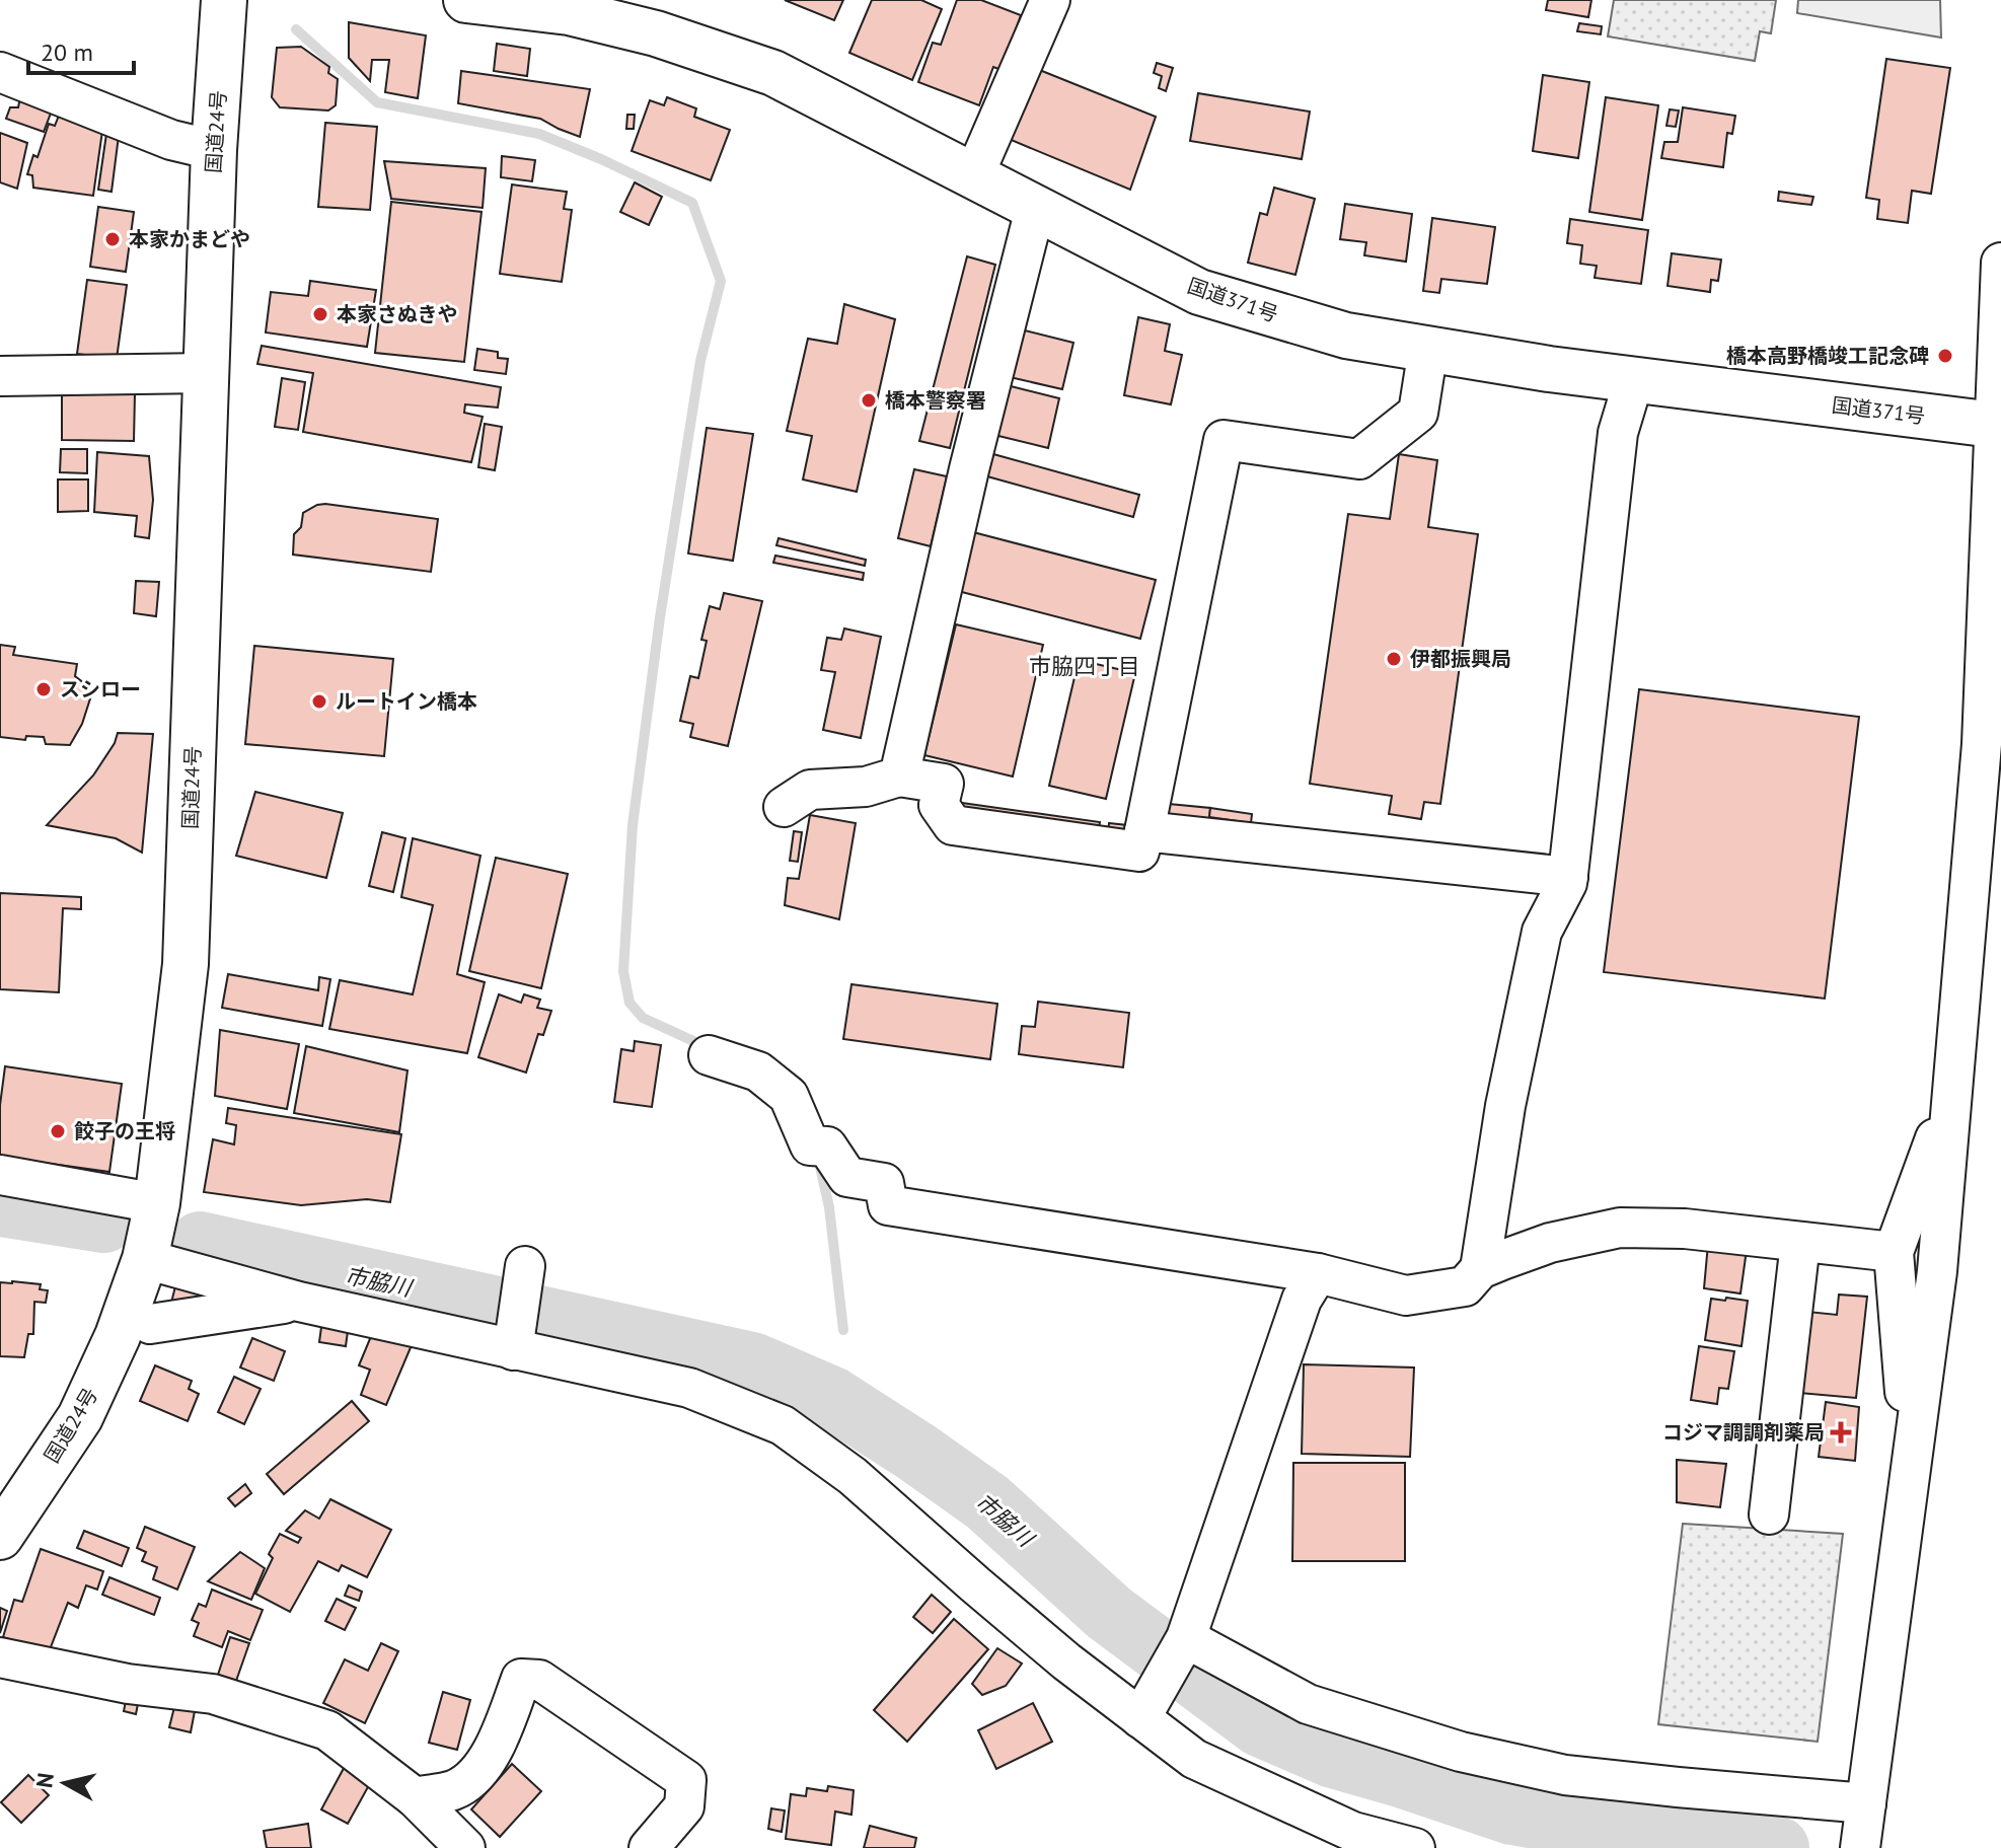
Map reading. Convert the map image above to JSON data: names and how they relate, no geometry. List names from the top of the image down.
{
  "streets": {
    "highway": ["国道24号", "国道371号"]
  },
  "districts": ["市脇四丁目"],
  "water": ["市脇川"],
  "places": {
    "other": [
      "本家かまどや",
      "本家さぬきや",
      "橋本高野橋竣工記念碑",
      "橋本警察署",
      "伊都振興局",
      "スシロー",
      "ルートイン橋本",
      "餃子の王将"
    ],
    "health": ["コジマ調調剤薬局"]
  },
  "scale_bar": "20 m",
  "north": "left"
}
